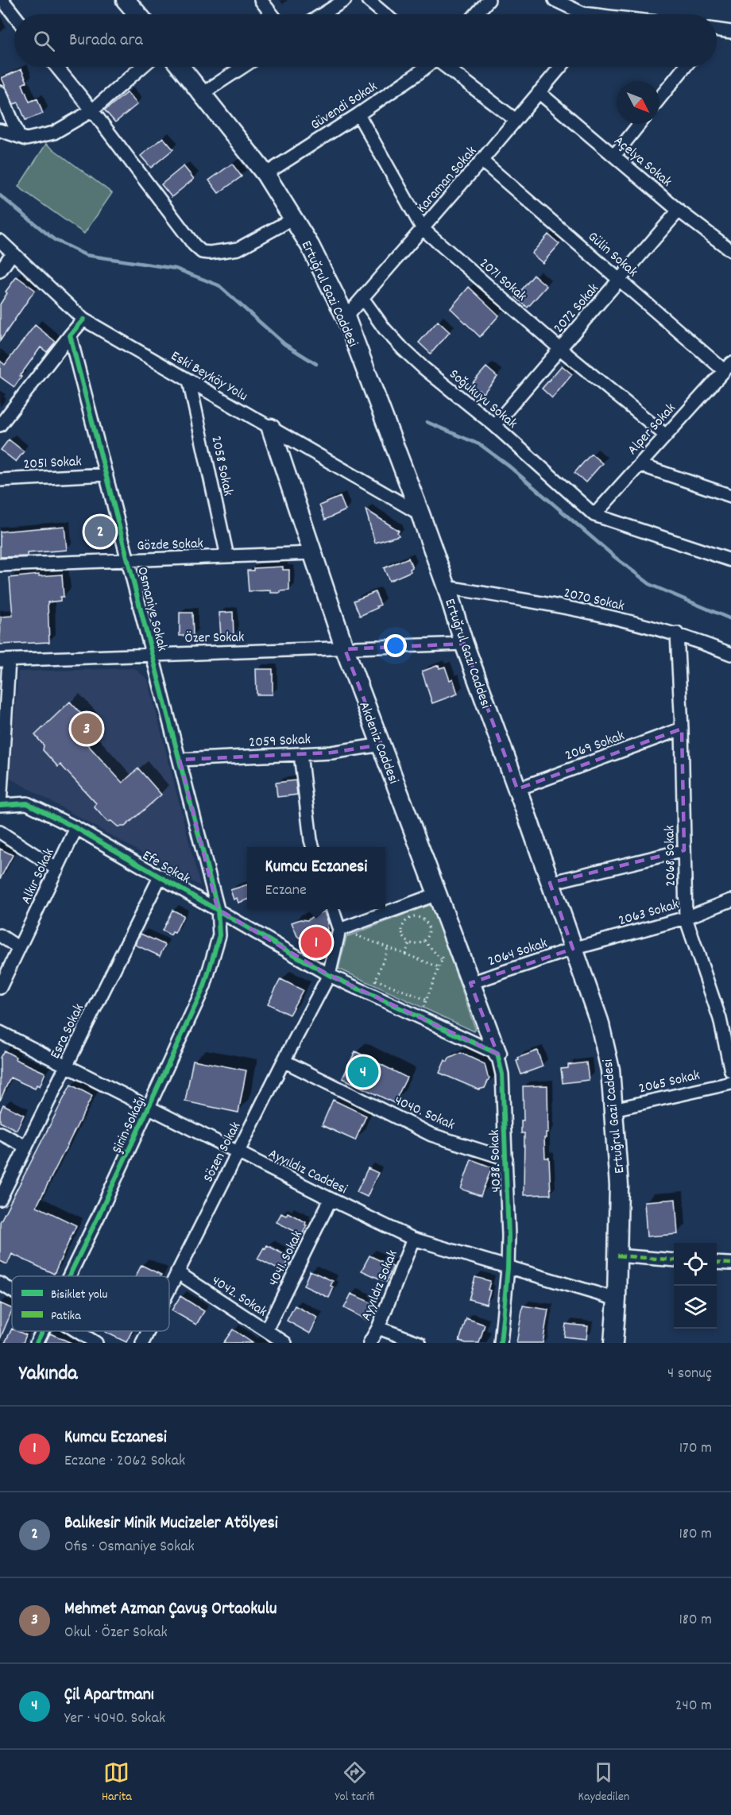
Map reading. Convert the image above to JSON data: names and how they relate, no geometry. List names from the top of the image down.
{
  "streets": {
    "main road": ["Ertuğrul Gazi Caddesi", "Akdeniz Caddesi"],
    "street": [
      "Güvendi Sokak",
      "Açelya Sokak",
      "Karaman Sokak",
      "Gülin Sokak",
      "2071 Sokak",
      "2072 Sokak",
      "Eski Beyköy Yolu",
      "Soğukuyu Sokak",
      "Alper Sokak",
      "2051 Sokak",
      "2058 Sokak",
      "Gözde Sokak",
      "2070 Sokak",
      "Osmaniye Sokak",
      "Özer Sokak",
      "2059 Sokak",
      "2069 Sokak",
      "2068 Sokak",
      "Efe Sokak",
      "Alkır Sokak",
      "2063 Sokak",
      "2064 Sokak",
      "Esra Sokak",
      "2065 Sokak",
      "4040. Sokak",
      "Şirin Sokağı",
      "Sözen Sokak",
      "4038. Sokak",
      "Ayyıldız Caddesi",
      "4041. Sokak",
      "Ayyıldız Sokak",
      "4042. Sokak"
    ]
  },
  "crossings": [
    ["Güvendi Sokak", "2071 Sokak"],
    ["Güvendi Sokak", "Ertuğrul Gazi Caddesi"],
    ["Açelya Sokak", "Karaman Sokak"],
    ["Açelya Sokak", "2072 Sokak"],
    ["Karaman Sokak", "Gülin Sokak"],
    ["Karaman Sokak", "2071 Sokak"],
    ["Karaman Sokak", "Ertuğrul Gazi Caddesi"],
    ["Karaman Sokak", "Soğukuyu Sokak"],
    ["Gülin Sokak", "2072 Sokak"],
    ["Gülin Sokak", "Alper Sokak"],
    ["2071 Sokak", "2072 Sokak"],
    ["2071 Sokak", "Alper Sokak"],
    ["Ertuğrul Gazi Caddesi", "Eski Beyköy Yolu"],
    ["Ertuğrul Gazi Caddesi", "2070 Sokak"],
    ["Ertuğrul Gazi Caddesi", "Özer Sokak"],
    ["Ertuğrul Gazi Caddesi", "2069 Sokak"],
    ["Ertuğrul Gazi Caddesi", "2063 Sokak"],
    ["Ertuğrul Gazi Caddesi", "2064 Sokak"],
    ["Ertuğrul Gazi Caddesi", "2065 Sokak"],
    ["Ertuğrul Gazi Caddesi", "Ayyıldız Caddesi"],
    ["2072 Sokak", "Soğukuyu Sokak"],
    ["Eski Beyköy Yolu", "2058 Sokak"],
    ["Eski Beyköy Yolu", "Akdeniz Caddesi"],
    ["Soğukuyu Sokak", "Alper Sokak"],
    ["2051 Sokak", "Osmaniye Sokak"],
    ["2058 Sokak", "Gözde Sokak"],
    ["Gözde Sokak", "Osmaniye Sokak"],
    ["Gözde Sokak", "Akdeniz Caddesi"],
    ["2070 Sokak", "2068 Sokak"],
    ["Osmaniye Sokak", "Özer Sokak"],
    ["Osmaniye Sokak", "2059 Sokak"],
    ["Osmaniye Sokak", "Efe Sokak"],
    ["Osmaniye Sokak", "Şirin Sokağı"],
    ["Özer Sokak", "Akdeniz Caddesi"],
    ["2059 Sokak", "Akdeniz Caddesi"],
    ["Akdeniz Caddesi", "Efe Sokak"],
    ["Akdeniz Caddesi", "2064 Sokak"],
    ["Akdeniz Caddesi", "4038. Sokak"],
    ["2069 Sokak", "2068 Sokak"],
    ["2068 Sokak", "2063 Sokak"],
    ["Efe Sokak", "Alkır Sokak"],
    ["Efe Sokak", "Esra Sokak"],
    ["Efe Sokak", "Şirin Sokağı"],
    ["Efe Sokak", "Sözen Sokak"],
    ["Efe Sokak", "4038. Sokak"],
    ["2063 Sokak", "2064 Sokak"],
    ["Esra Sokak", "Ayyıldız Caddesi"],
    ["4040. Sokak", "Sözen Sokak"],
    ["4040. Sokak", "4038. Sokak"],
    ["Şirin Sokağı", "Ayyıldız Caddesi"],
    ["Sözen Sokak", "Ayyıldız Caddesi"],
    ["Sözen Sokak", "4042. Sokak"],
    ["4038. Sokak", "Ayyıldız Caddesi"],
    ["Ayyıldız Caddesi", "4041. Sokak"],
    ["Ayyıldız Caddesi", "Ayyıldız Sokak"],
    ["4041. Sokak", "4042. Sokak"]
  ],
  "legend": ["Bisiklet yolu", "Patika"],
  "north": "bottom right",
  "page": {
    "search": "Burada ara",
    "pins": [
      "2",
      "3",
      "1",
      "4"
    ],
    "popup": ["Kumcu Eczanesi", "Eczane"],
    "heading": ["Yakında", "4 sonuç"],
    "list": [
      {
        "mark": "1",
        "name": "Kumcu Eczanesi",
        "note": "Eczane · 2062 Sokak",
        "value": "170 m"
      },
      {
        "mark": "2",
        "name": "Balıkesir Minik Mucizeler Atölyesi",
        "note": "Ofis · Osmaniye Sokak",
        "value": "180 m"
      },
      {
        "mark": "3",
        "name": "Mehmet Azman Çavuş Ortaokulu",
        "note": "Okul · Özer Sokak",
        "value": "180 m"
      },
      {
        "mark": "4",
        "name": "Çil Apartmanı",
        "note": "Yer · 4040. Sokak",
        "value": "240 m"
      }
    ],
    "nav": ["Harita", "Yol tarifi", "Kaydedilen"]
  }
}
